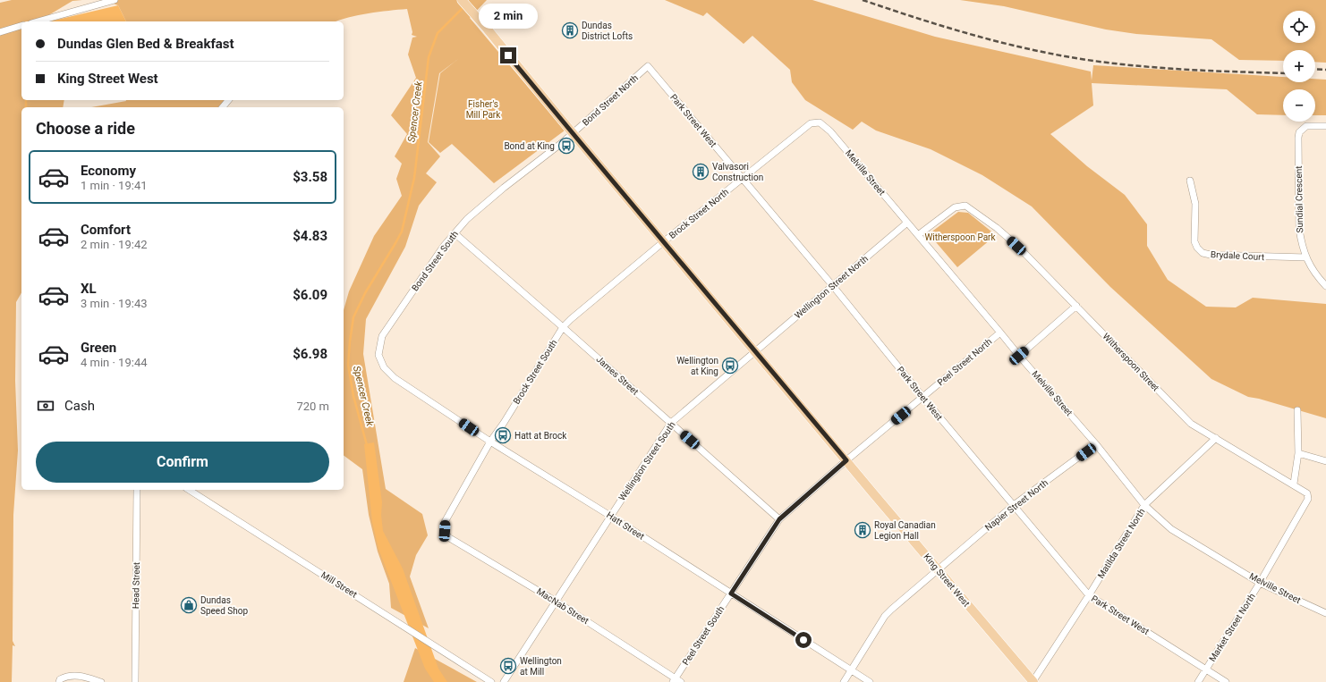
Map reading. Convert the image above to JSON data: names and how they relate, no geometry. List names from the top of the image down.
{
  "streets": {
    "main road": ["King Street West"],
    "street": [
      "Bond Street North",
      "Park Street West",
      "Melville Street",
      "Sundial Crescent",
      "Brock Street North",
      "Brydale Court",
      "Bond Street South",
      "Wellington Street North",
      "Peel Street North",
      "Witherspoon Street",
      "Brock Street South",
      "James Street",
      "Wellington Street South",
      "Napier Street North",
      "Hatt Street",
      "Matilda Street North",
      "Mill Street",
      "Head Street",
      "MacNab Street",
      "Market Street North",
      "Peel Street South"
    ]
  },
  "crossings": [
    ["Bond Street North", "Park Street West"],
    ["Bond Street North", "Bond Street South"],
    ["Bond Street North", "King Street West"],
    ["Park Street West", "Brock Street North"],
    ["Park Street West", "Wellington Street North"],
    ["Park Street West", "Peel Street North"],
    ["Park Street West", "Napier Street North"],
    ["Park Street West", "Matilda Street North"],
    ["Park Street West", "Market Street North"],
    ["Melville Street", "Brock Street North"],
    ["Melville Street", "Wellington Street North"],
    ["Melville Street", "Peel Street North"],
    ["Melville Street", "Witherspoon Street"],
    ["Melville Street", "Napier Street North"],
    ["Melville Street", "Matilda Street North"],
    ["Melville Street", "Market Street North"],
    ["Sundial Crescent", "Brydale Court"],
    ["Brock Street North", "Brock Street South"],
    ["Brock Street North", "King Street West"],
    ["Bond Street South", "James Street"],
    ["Bond Street South", "Hatt Street"],
    ["Bond Street South", "King Street West"],
    ["Wellington Street North", "Wellington Street South"],
    ["Wellington Street North", "King Street West"],
    ["Peel Street North", "King Street West"],
    ["Peel Street North", "Peel Street South"],
    ["Witherspoon Street", "Matilda Street North"],
    ["Witherspoon Street", "Market Street North"],
    ["Brock Street South", "James Street"],
    ["Brock Street South", "Hatt Street"],
    ["Brock Street South", "King Street West"],
    ["Brock Street South", "MacNab Street"],
    ["James Street", "Wellington Street South"],
    ["James Street", "Peel Street South"],
    ["Wellington Street South", "Hatt Street"],
    ["Wellington Street South", "King Street West"],
    ["Wellington Street South", "MacNab Street"],
    ["Napier Street North", "Hatt Street"],
    ["Napier Street North", "King Street West"],
    ["Hatt Street", "Peel Street South"],
    ["Matilda Street North", "King Street West"],
    ["King Street West", "Peel Street South"],
    ["MacNab Street", "Peel Street South"]
  ],
  "water": ["Spencer Creek"],
  "parks": ["Fisher's Mill Park", "Witherspoon Park"],
  "places": {
    "building": ["Dundas District Lofts", "Valvasori Construction", "Royal Canadian Legion Hall"],
    "bus stop": [
      "Bond at King",
      "Wellington at King",
      "Hatt at Brock",
      "Wellington at Mill"
    ],
    "shop": ["Dundas Speed Shop"]
  },
  "page": {
    "bubble": "2 min",
    "map_buttons": ["+", "−"],
    "banner": ["Dundas Glen Bed & Breakfast", "King Street West"],
    "heading": "Choose a ride",
    "list": [
      {
        "name": "Economy",
        "note": "1 min · 19:41",
        "value": "$3.58"
      },
      {
        "name": "Comfort",
        "note": "2 min · 19:42",
        "value": "$4.83"
      },
      {
        "name": "XL",
        "note": "3 min · 19:43",
        "value": "$6.09"
      },
      {
        "name": "Green",
        "note": "4 min · 19:44",
        "value": "$6.98"
      }
    ],
    "pay": ["Cash", "720 m"],
    "buttons": "Confirm"
  }
}
